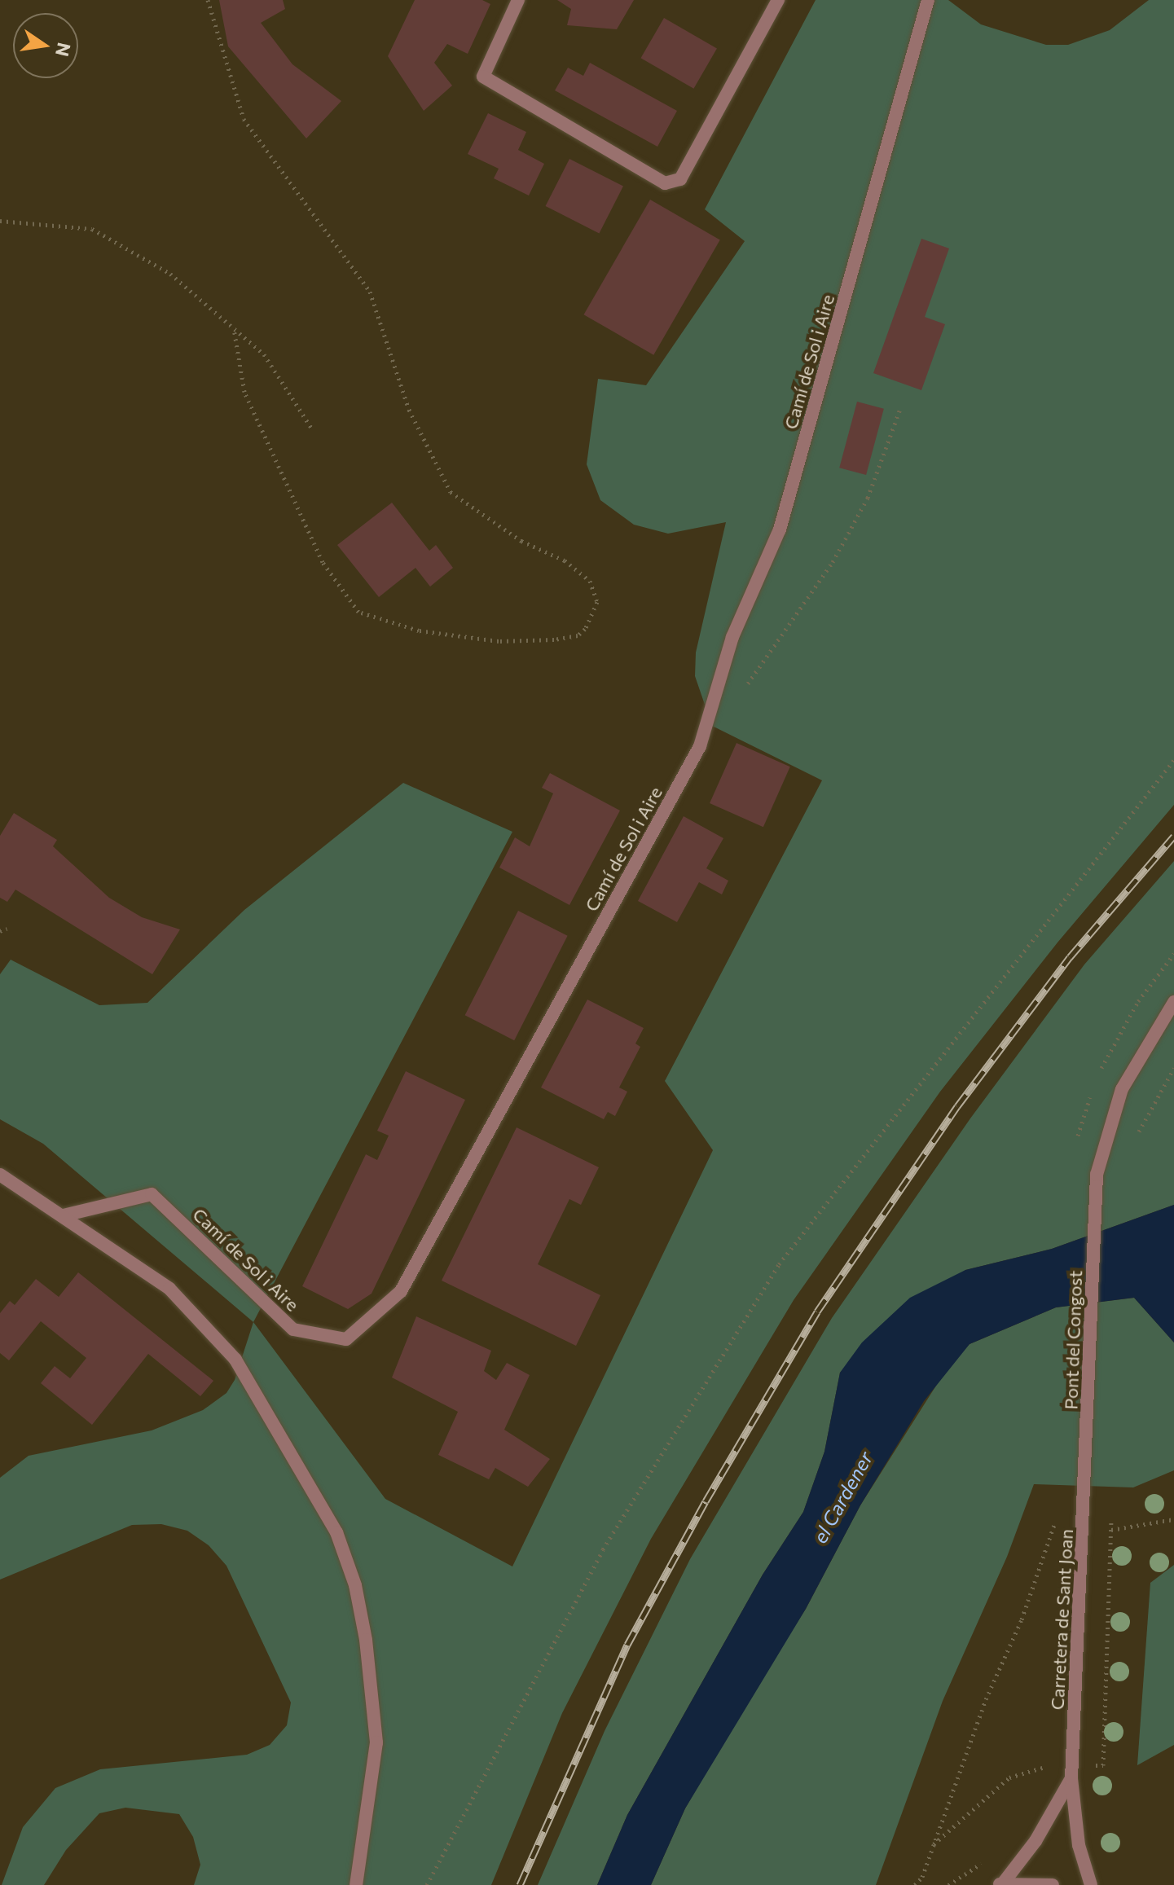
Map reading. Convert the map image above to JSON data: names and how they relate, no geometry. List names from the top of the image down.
{
  "streets": {
    "street": ["Camí de Sol i Aire", "Pont del Congost", "Carretera de Sant Joan"]
  },
  "crossings": [
    ["Pont del Congost", "Carretera de Sant Joan"]
  ],
  "water": ["el Cardener"],
  "north": "right"
}
